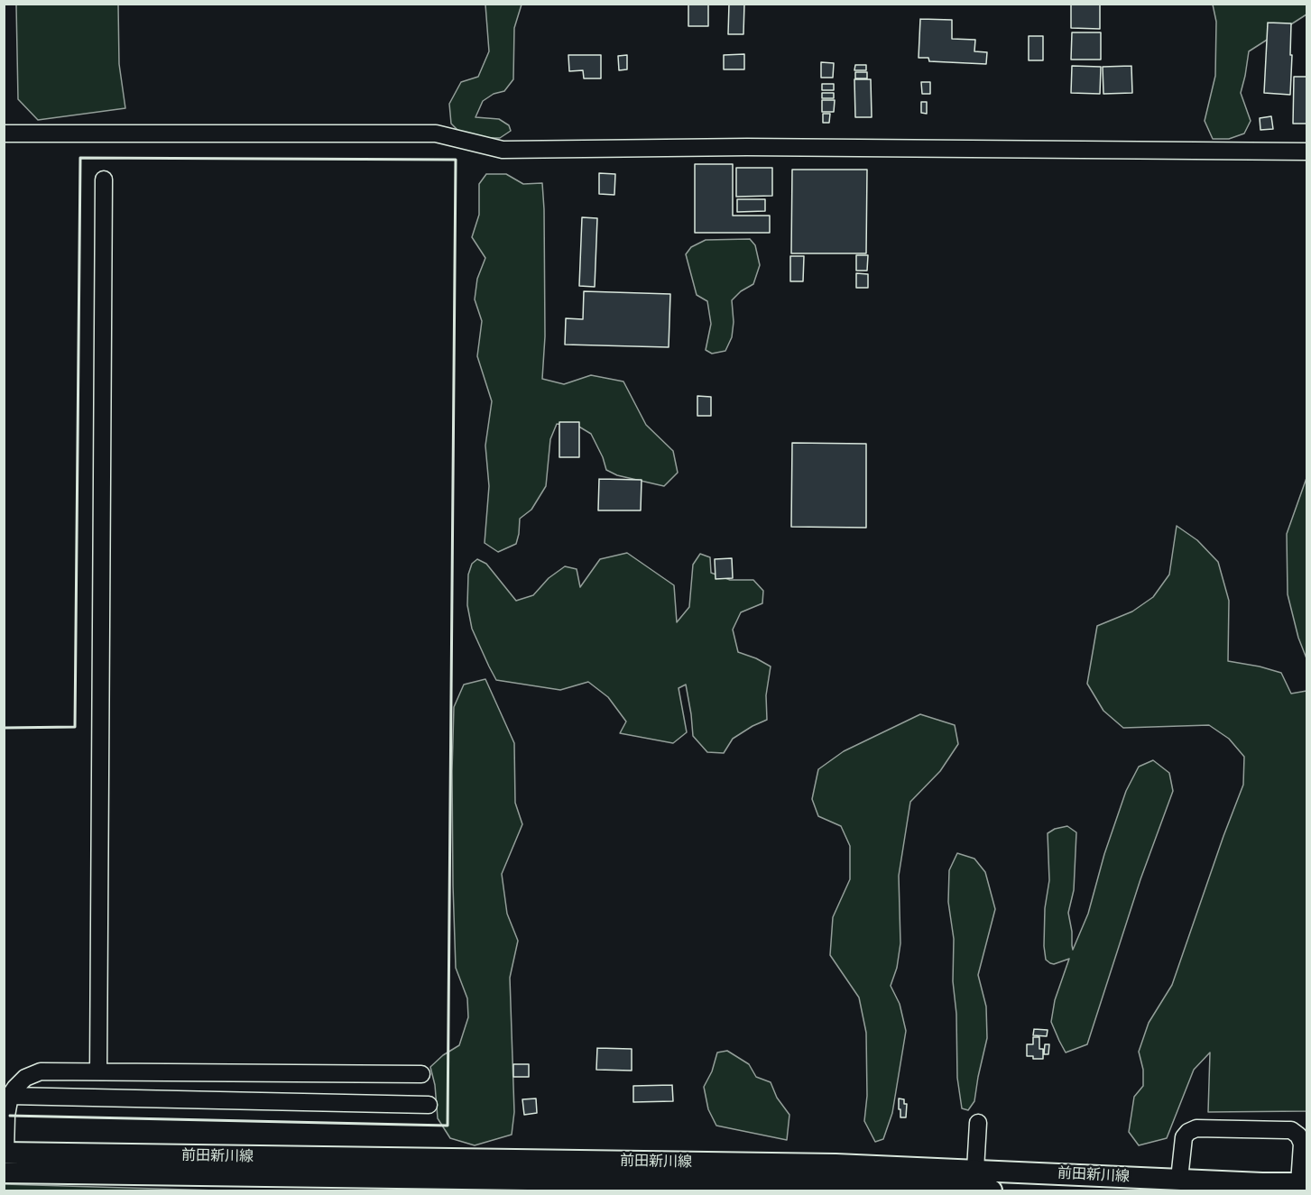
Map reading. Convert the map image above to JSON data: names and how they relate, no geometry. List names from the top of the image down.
{
  "streets": {
    "main road": ["前田新川線"]
  }
}
